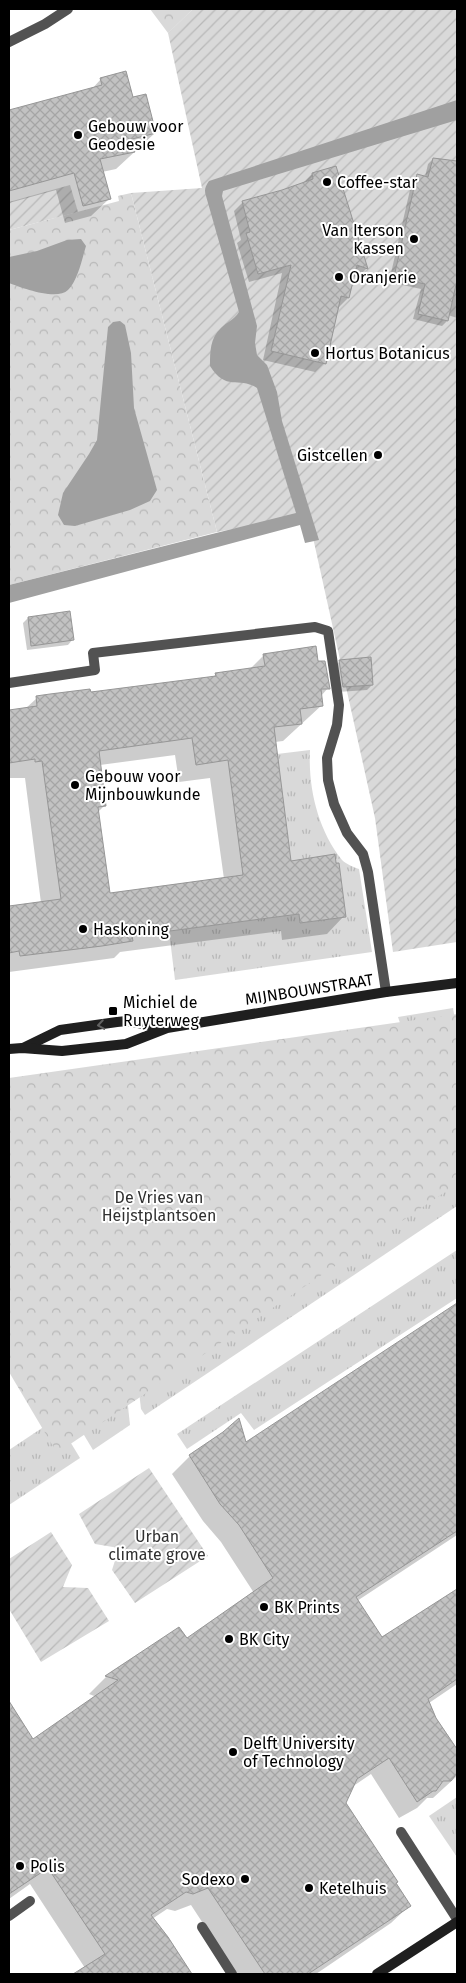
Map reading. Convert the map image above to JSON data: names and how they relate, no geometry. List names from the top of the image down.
{
  "streets": {
    "main road": ["MIJNBOUWSTRAAT"]
  },
  "parks": ["De Vries van Heijstplantsoen", "Urban climate grove"],
  "places": {
    "other": [
      "Gebouw voor Geodesie",
      "Coffee-star",
      "Van Iterson Kassen",
      "Oranjerie",
      "Hortus Botanicus",
      "Gistcellen",
      "Gebouw voor Mijnbouwkunde",
      "Haskoning",
      "BK Prints",
      "BK City",
      "Delft University of Technology",
      "Polis",
      "Sodexo",
      "Ketelhuis"
    ],
    "transit": ["Michiel de Ruyterweg"]
  }
}
